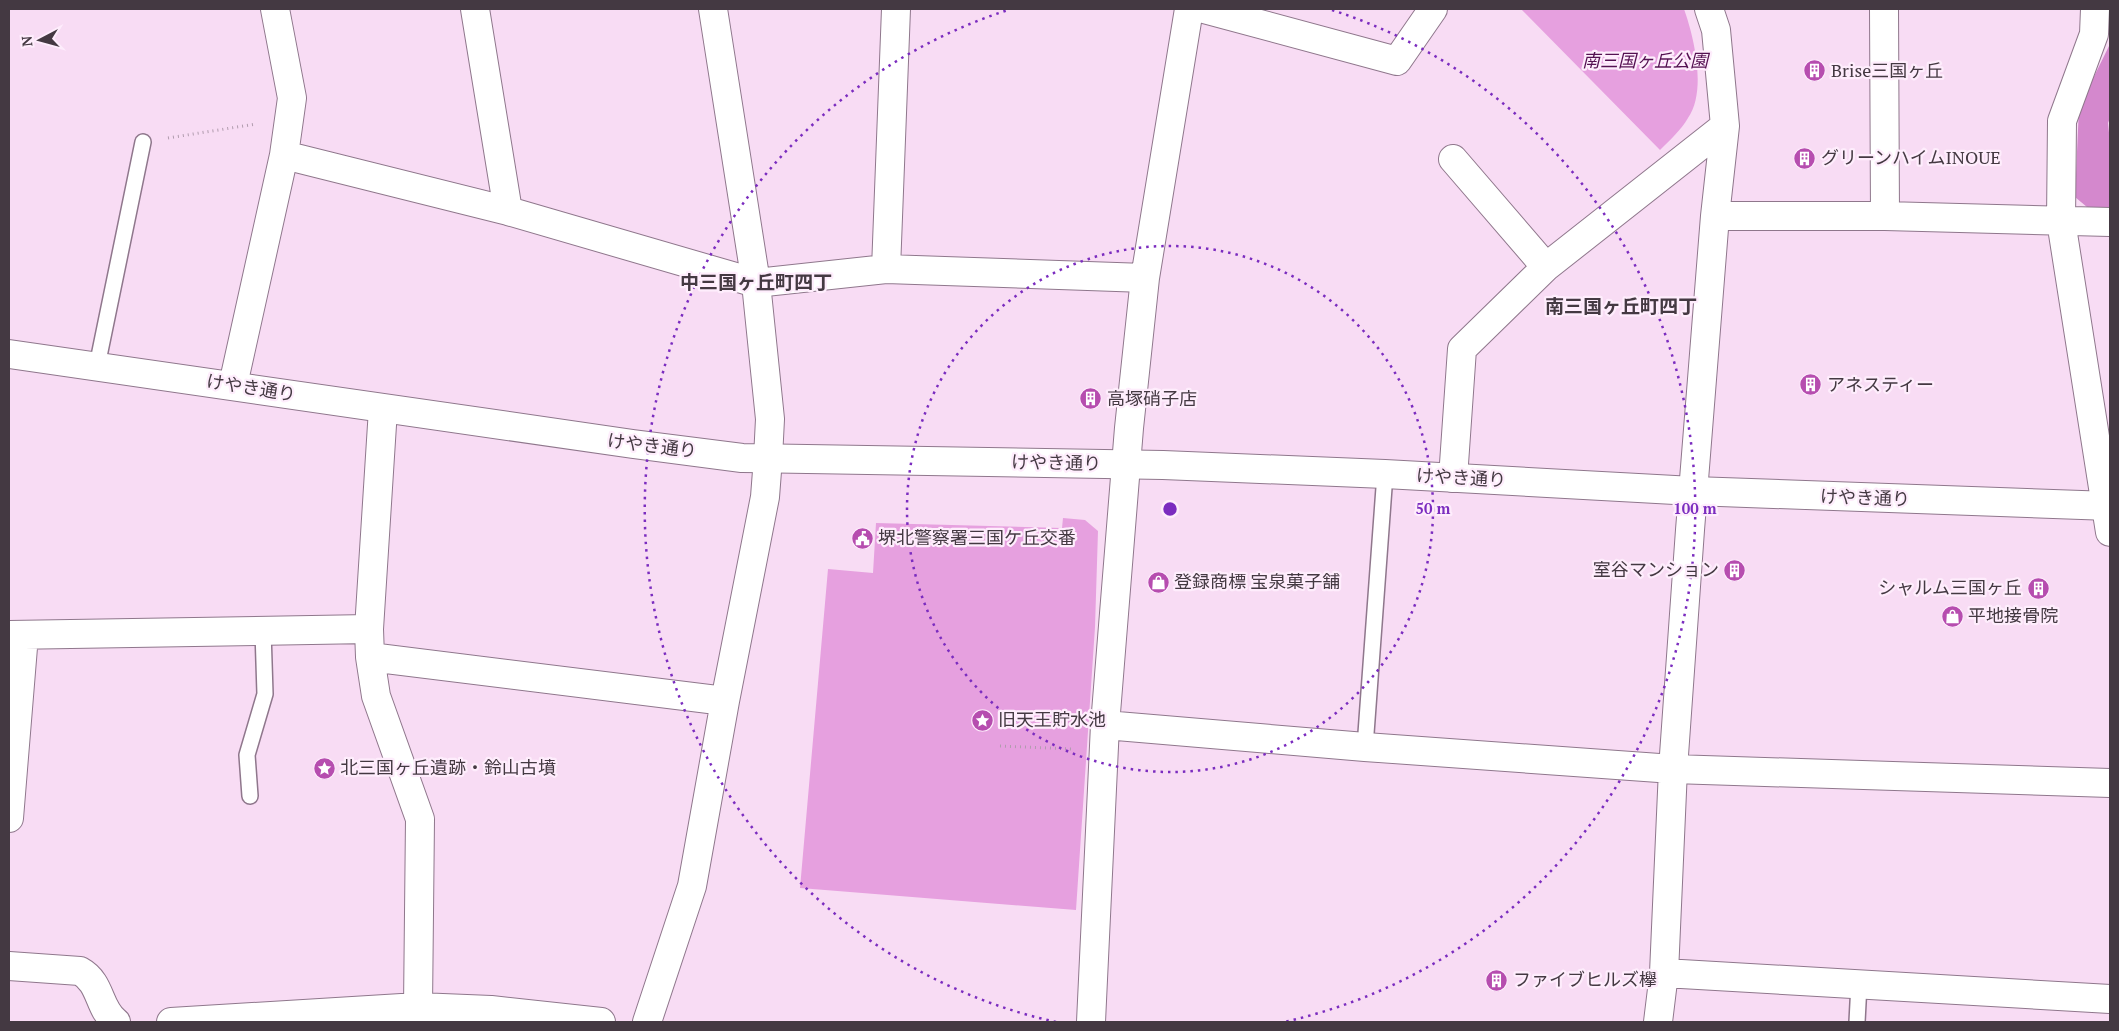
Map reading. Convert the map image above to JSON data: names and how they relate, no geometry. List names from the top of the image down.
{
  "streets": {
    "street": ["けやき通り"]
  },
  "districts": ["中三国ヶ丘町四丁", "南三国ヶ丘町四丁"],
  "parks": ["南三国ヶ丘公園"],
  "places": {
    "building": [
      "Brise三国ヶ丘",
      "グリーンハイムINOUE",
      "アネスティー",
      "高塚硝子店",
      "室谷マンション",
      "シャルム三国ヶ丘",
      "ファイブヒルズ欅"
    ],
    "public building": ["堺北警察署三国ケ丘交番"],
    "shop": ["登録商標 宝泉菓子舗", "平地接骨院"],
    "place": ["旧天王貯水池", "北三国ヶ丘遺跡・鈴山古墳"]
  },
  "north": "left",
  "rings": ["50 m", "100 m"]
}
